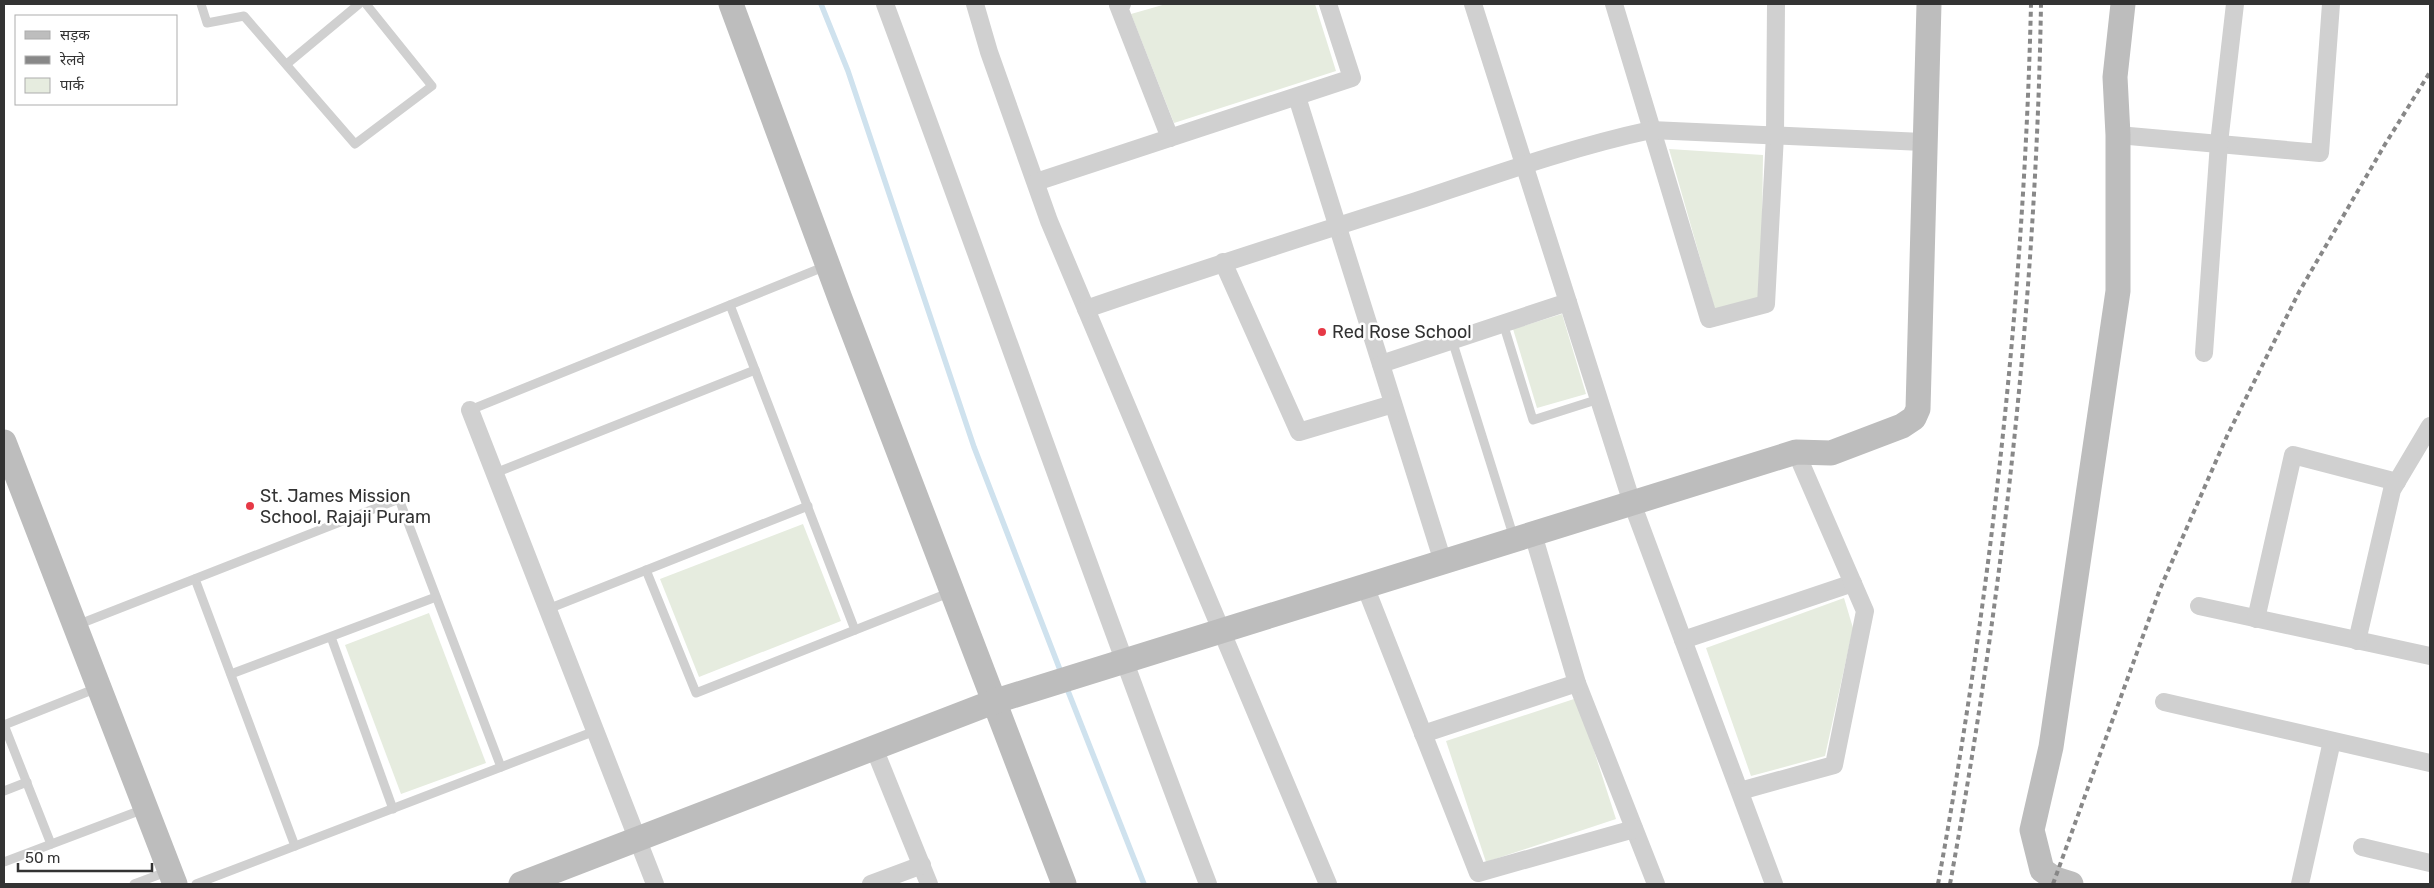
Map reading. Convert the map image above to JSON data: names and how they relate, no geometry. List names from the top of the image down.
{
  "places": ["Red Rose School", "St. James Mission School, Rajaji Puram"],
  "legend": ["सड़क", "रेलवे", "पार्क"],
  "scale_bar": "50 m"
}
